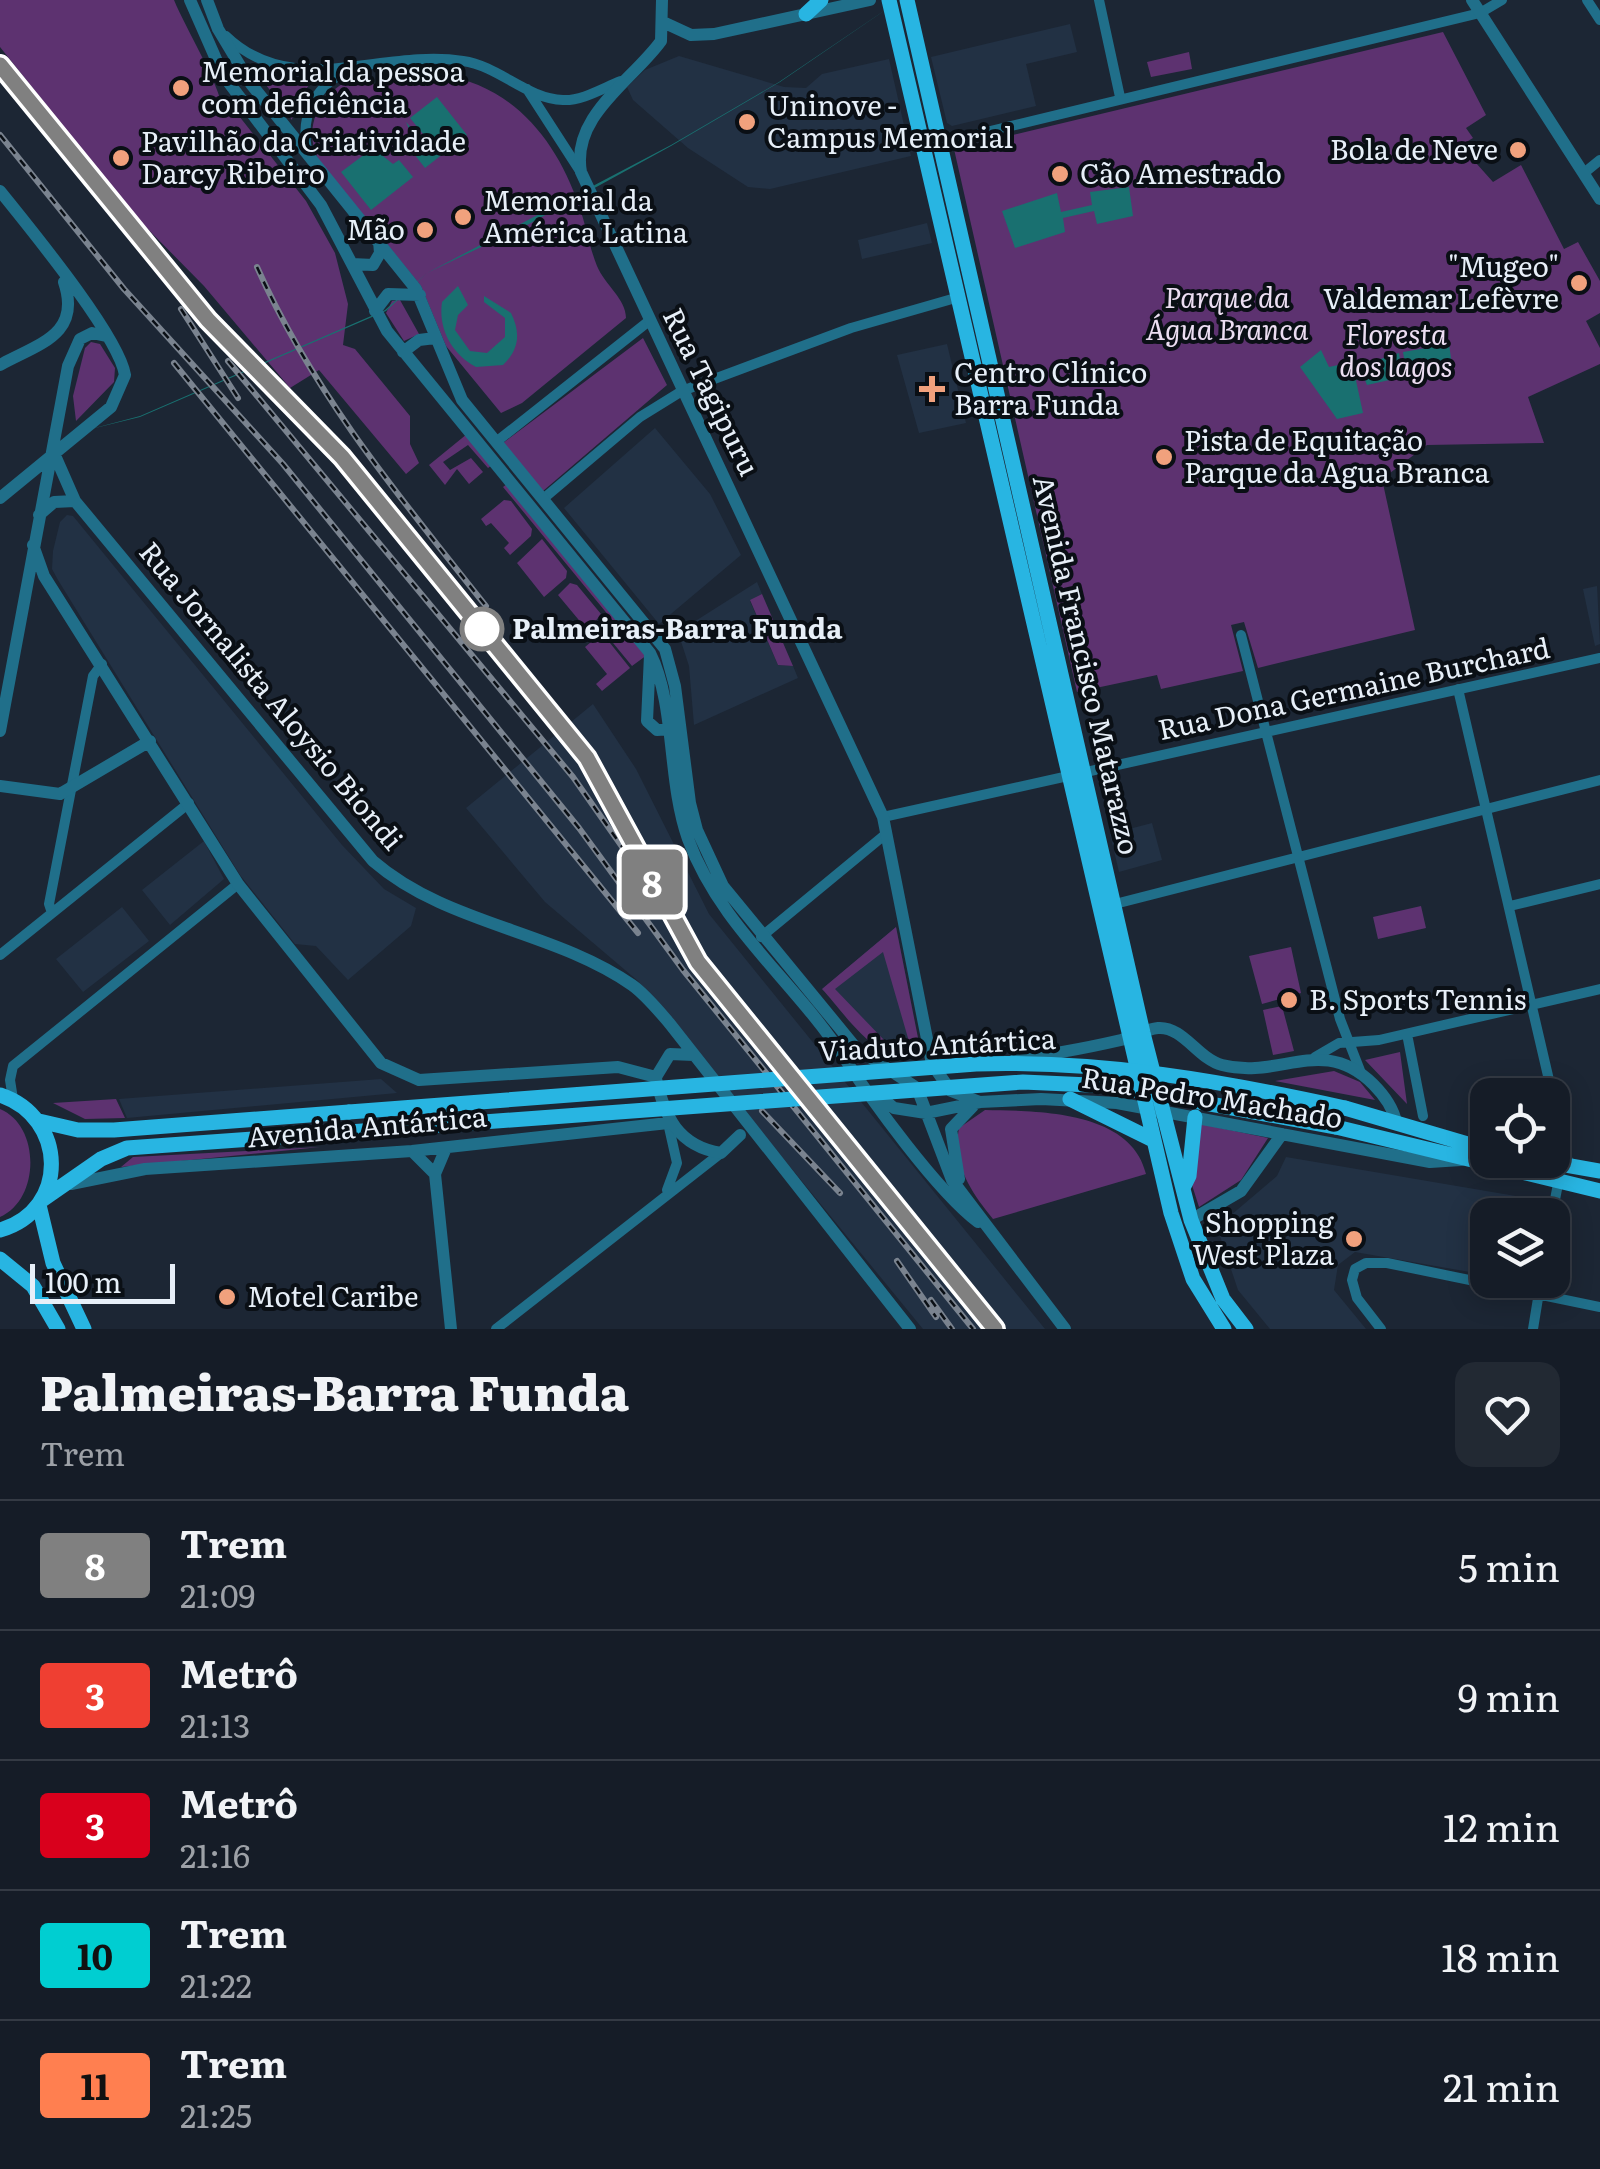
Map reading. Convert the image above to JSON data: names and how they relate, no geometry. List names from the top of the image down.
{
  "streets": {
    "main road": ["Avenida Francisco Matarazzo", "Viaduto Antártica", "Avenida Antártica"],
    "street": [
      "Rua Tagipuru",
      "Rua Dona Germaine Burchard",
      "Rua Jornalista Aloysio Biondi",
      "Rua Pedro Machado"
    ]
  },
  "crossings": [
    ["Rua Tagipuru", "Rua Dona Germaine Burchard"],
    ["Rua Tagipuru", "Rua Pedro Machado"],
    ["Avenida Francisco Matarazzo", "Rua Dona Germaine Burchard"],
    ["Avenida Francisco Matarazzo", "Rua Pedro Machado"],
    ["Viaduto Antártica", "Rua Pedro Machado"],
    ["Viaduto Antártica", "Avenida Antártica"]
  ],
  "parks": ["Parque da Água Branca", "Floresta dos lagos"],
  "places": {
    "other": [
      "Memorial da pessoa com deficiência",
      "Uninove - Campus Memorial",
      "Bola de Neve",
      "Pavilhão da Criatividade Darcy Ribeiro",
      "Cão Amestrado",
      "Memorial da América Latina",
      "Mão",
      "\"Mugeo\" Valdemar Lefèvre",
      "Pista de Equitação Parque da Agua Branca",
      "Palmeiras-Barra Funda",
      "B. Sports Tennis",
      "Shopping West Plaza",
      "Motel Caribe"
    ],
    "health": ["Centro Clínico Barra Funda"]
  },
  "scale_bar": "100 m",
  "page": {
    "on_map": "8",
    "scale": "100 m",
    "heading": ["Palmeiras-Barra Funda", "Trem"],
    "list": [
      {
        "mark": "8",
        "name": "Trem",
        "note": "21:09",
        "value": "5 min"
      },
      {
        "mark": "3",
        "name": "Metrô",
        "note": "21:13",
        "value": "9 min"
      },
      {
        "mark": "3",
        "name": "Metrô",
        "note": "21:16",
        "value": "12 min"
      },
      {
        "mark": "10",
        "name": "Trem",
        "note": "21:22",
        "value": "18 min"
      },
      {
        "mark": "11",
        "name": "Trem",
        "note": "21:25",
        "value": "21 min"
      }
    ]
  }
}
